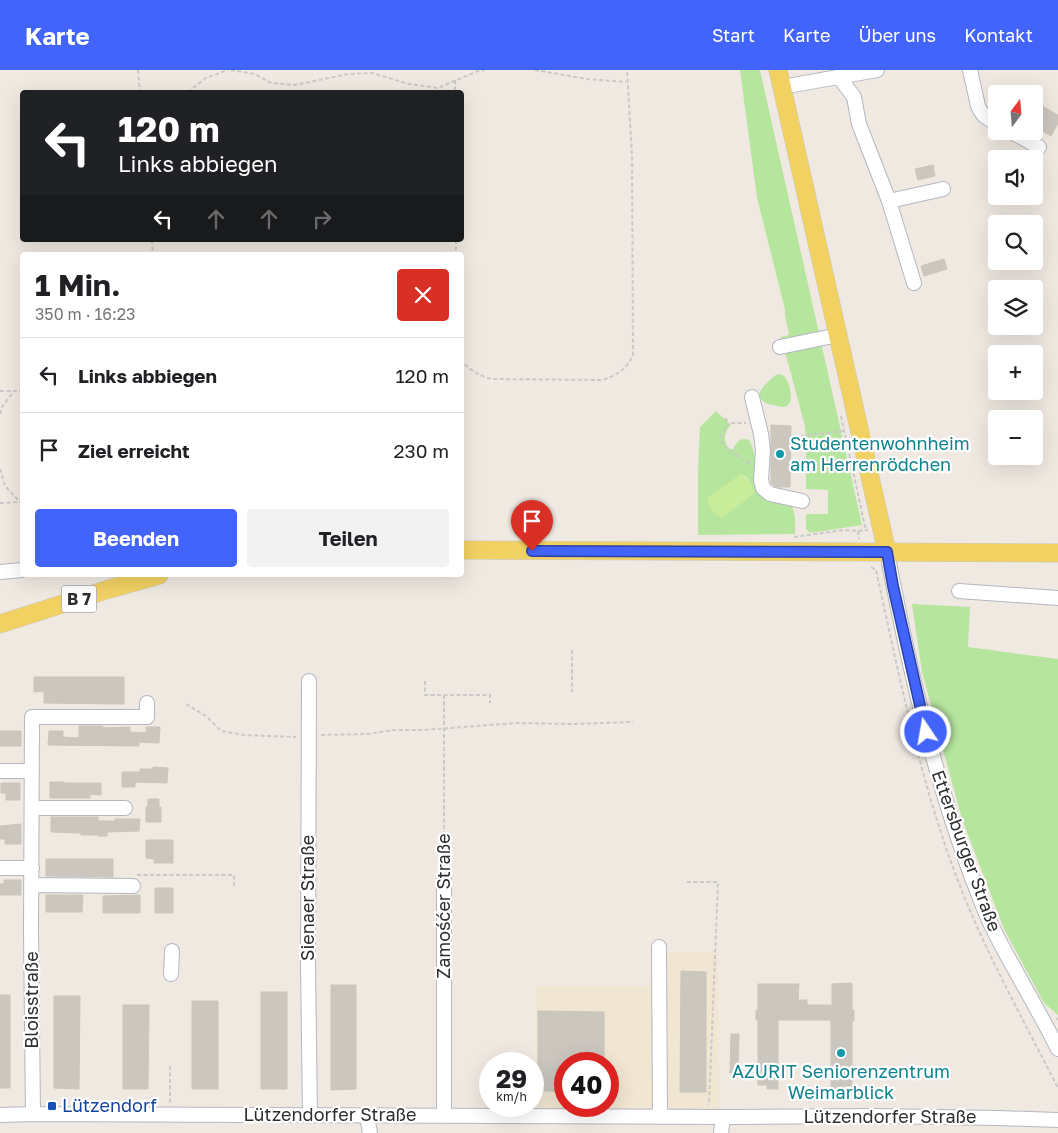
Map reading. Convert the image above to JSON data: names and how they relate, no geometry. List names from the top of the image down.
{
  "streets": {
    "main road": ["B 7"],
    "street": [
      "Ettersburger Straße",
      "Sienaer Straße",
      "Zamośćer Straße",
      "Bloisstraße",
      "Lützendorfer Straße"
    ]
  },
  "crossings": [
    ["Sienaer Straße", "Lützendorfer Straße"],
    ["Zamośćer Straße", "Lützendorfer Straße"],
    ["Bloisstraße", "Lützendorfer Straße"]
  ],
  "places": {
    "other": ["Studentenwohnheim am Herrenrödchen", "AZURIT Seniorenzentrum Weimarblick"],
    "transit": ["Lützendorf"]
  },
  "north": "top",
  "page": {
    "header": "Karte",
    "nav": [
      "Start",
      "Karte",
      "Über uns",
      "Kontakt"
    ],
    "map_buttons": ["+", "−"],
    "turn": ["120 m", "Links abbiegen"],
    "heading": ["1 Min.", "350 m · 16:23"],
    "list": [
      {
        "name": "Links abbiegen",
        "value": "120 m"
      },
      {
        "name": "Ziel erreicht",
        "value": "230 m"
      }
    ],
    "buttons": ["Beenden", "Teilen"],
    "speed": "29 km/h",
    "limit": "40"
  }
}
